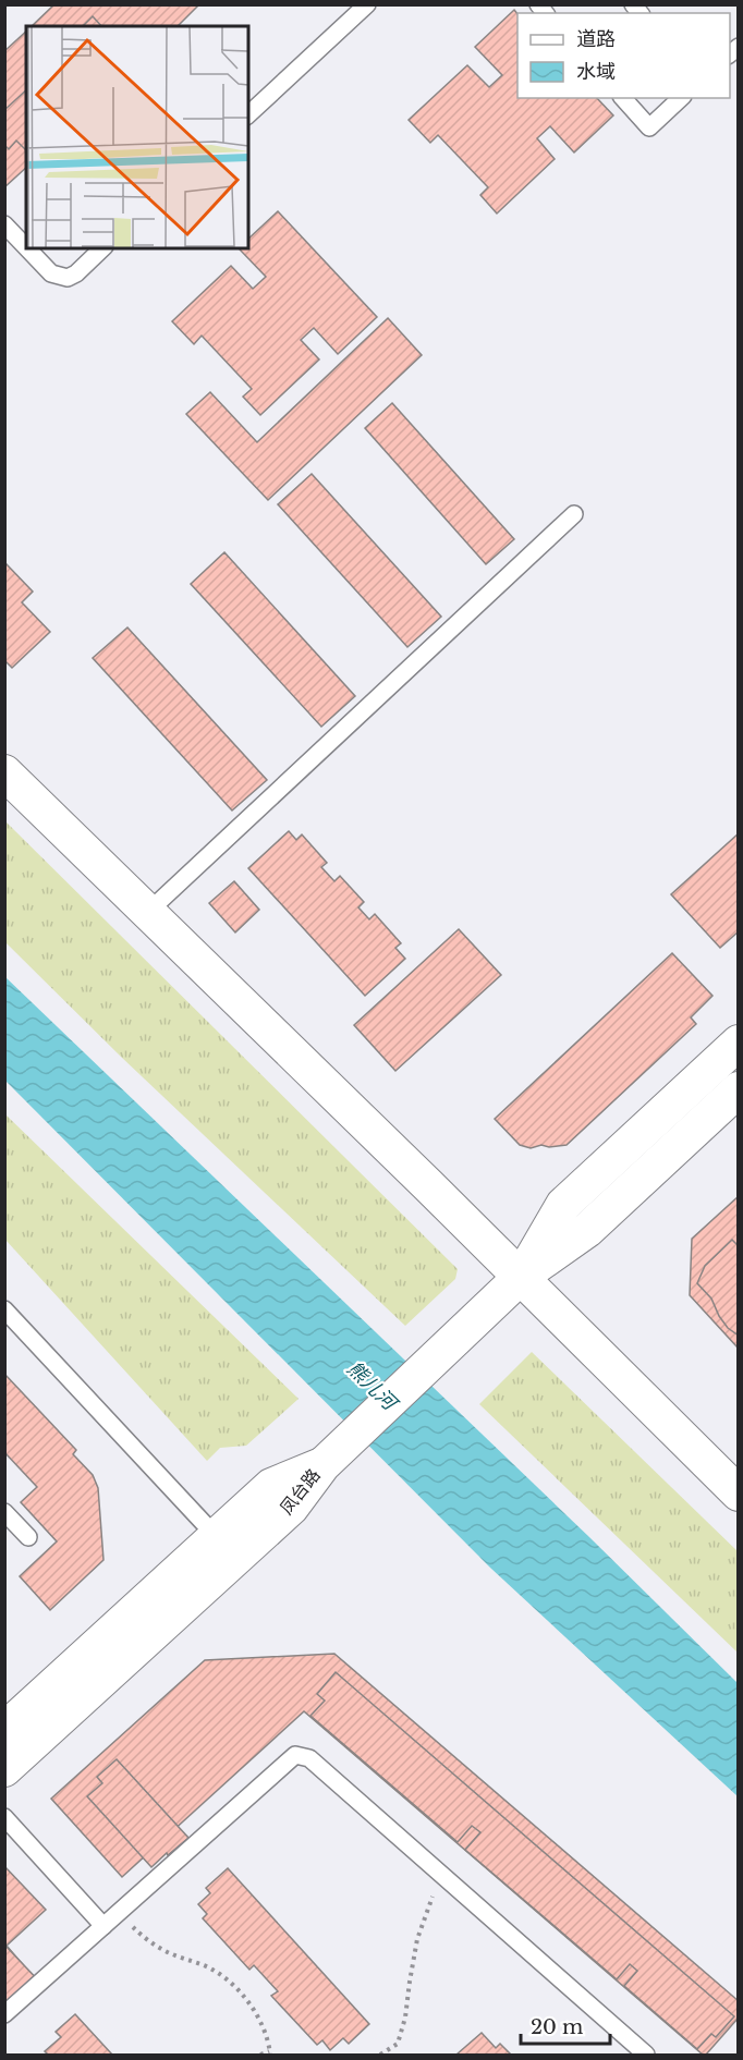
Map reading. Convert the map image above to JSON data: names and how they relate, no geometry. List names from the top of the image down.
{
  "streets": {
    "street": ["凤台路"]
  },
  "water": ["熊儿河"],
  "legend": ["道路", "水域"],
  "scale_bar": "20 m"
}
